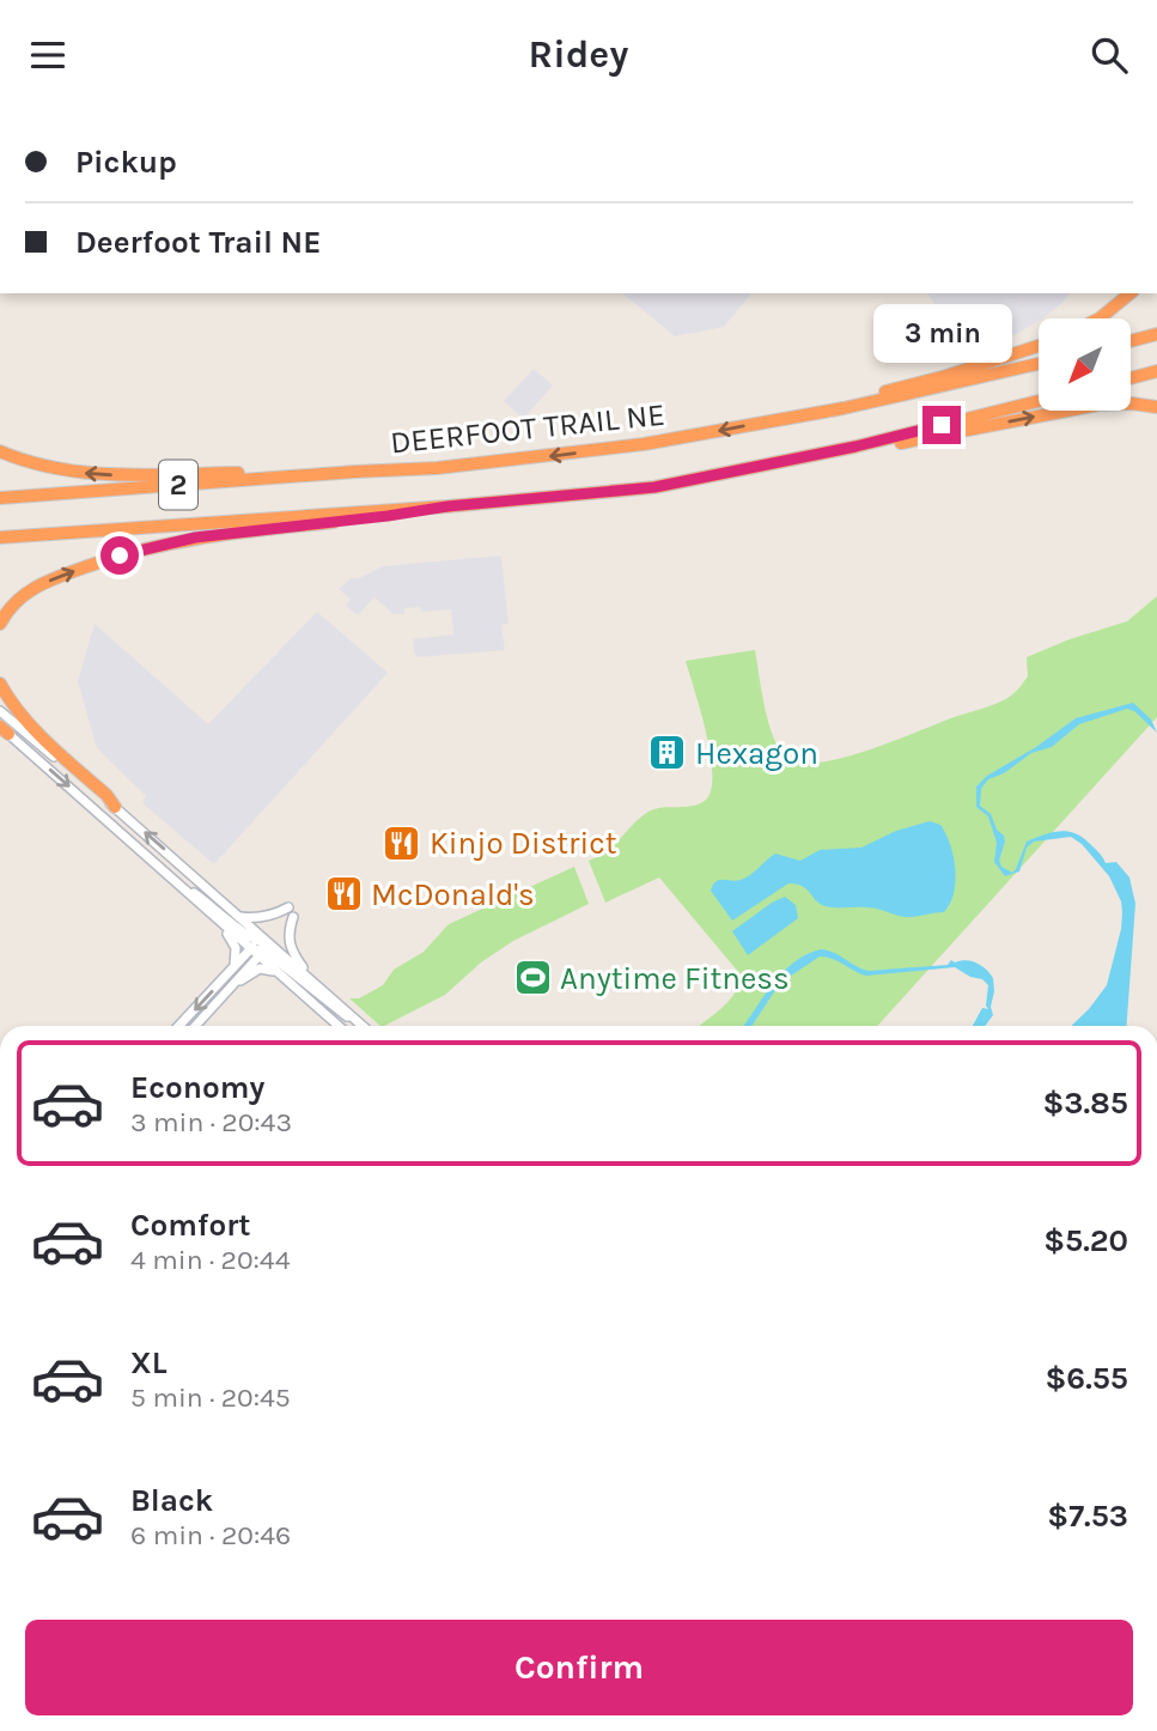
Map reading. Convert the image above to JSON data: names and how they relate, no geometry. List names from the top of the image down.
{
  "streets": {
    "highway": ["DEERFOOT TRAIL NE", "2"]
  },
  "places": {
    "building": ["Hexagon"],
    "restaurant": ["Kinjo District", "McDonald's"],
    "sports": ["Anytime Fitness"]
  },
  "north": "bottom left",
  "page": {
    "header": "Ridey",
    "banner": ["Pickup", "Deerfoot Trail NE"],
    "bubble": "3 min",
    "list": [
      {
        "name": "Economy",
        "note": "3 min · 20:43",
        "value": "$3.85"
      },
      {
        "name": "Comfort",
        "note": "4 min · 20:44",
        "value": "$5.20"
      },
      {
        "name": "XL",
        "note": "5 min · 20:45",
        "value": "$6.55"
      },
      {
        "name": "Black",
        "note": "6 min · 20:46",
        "value": "$7.53"
      }
    ],
    "buttons": "Confirm"
  }
}
